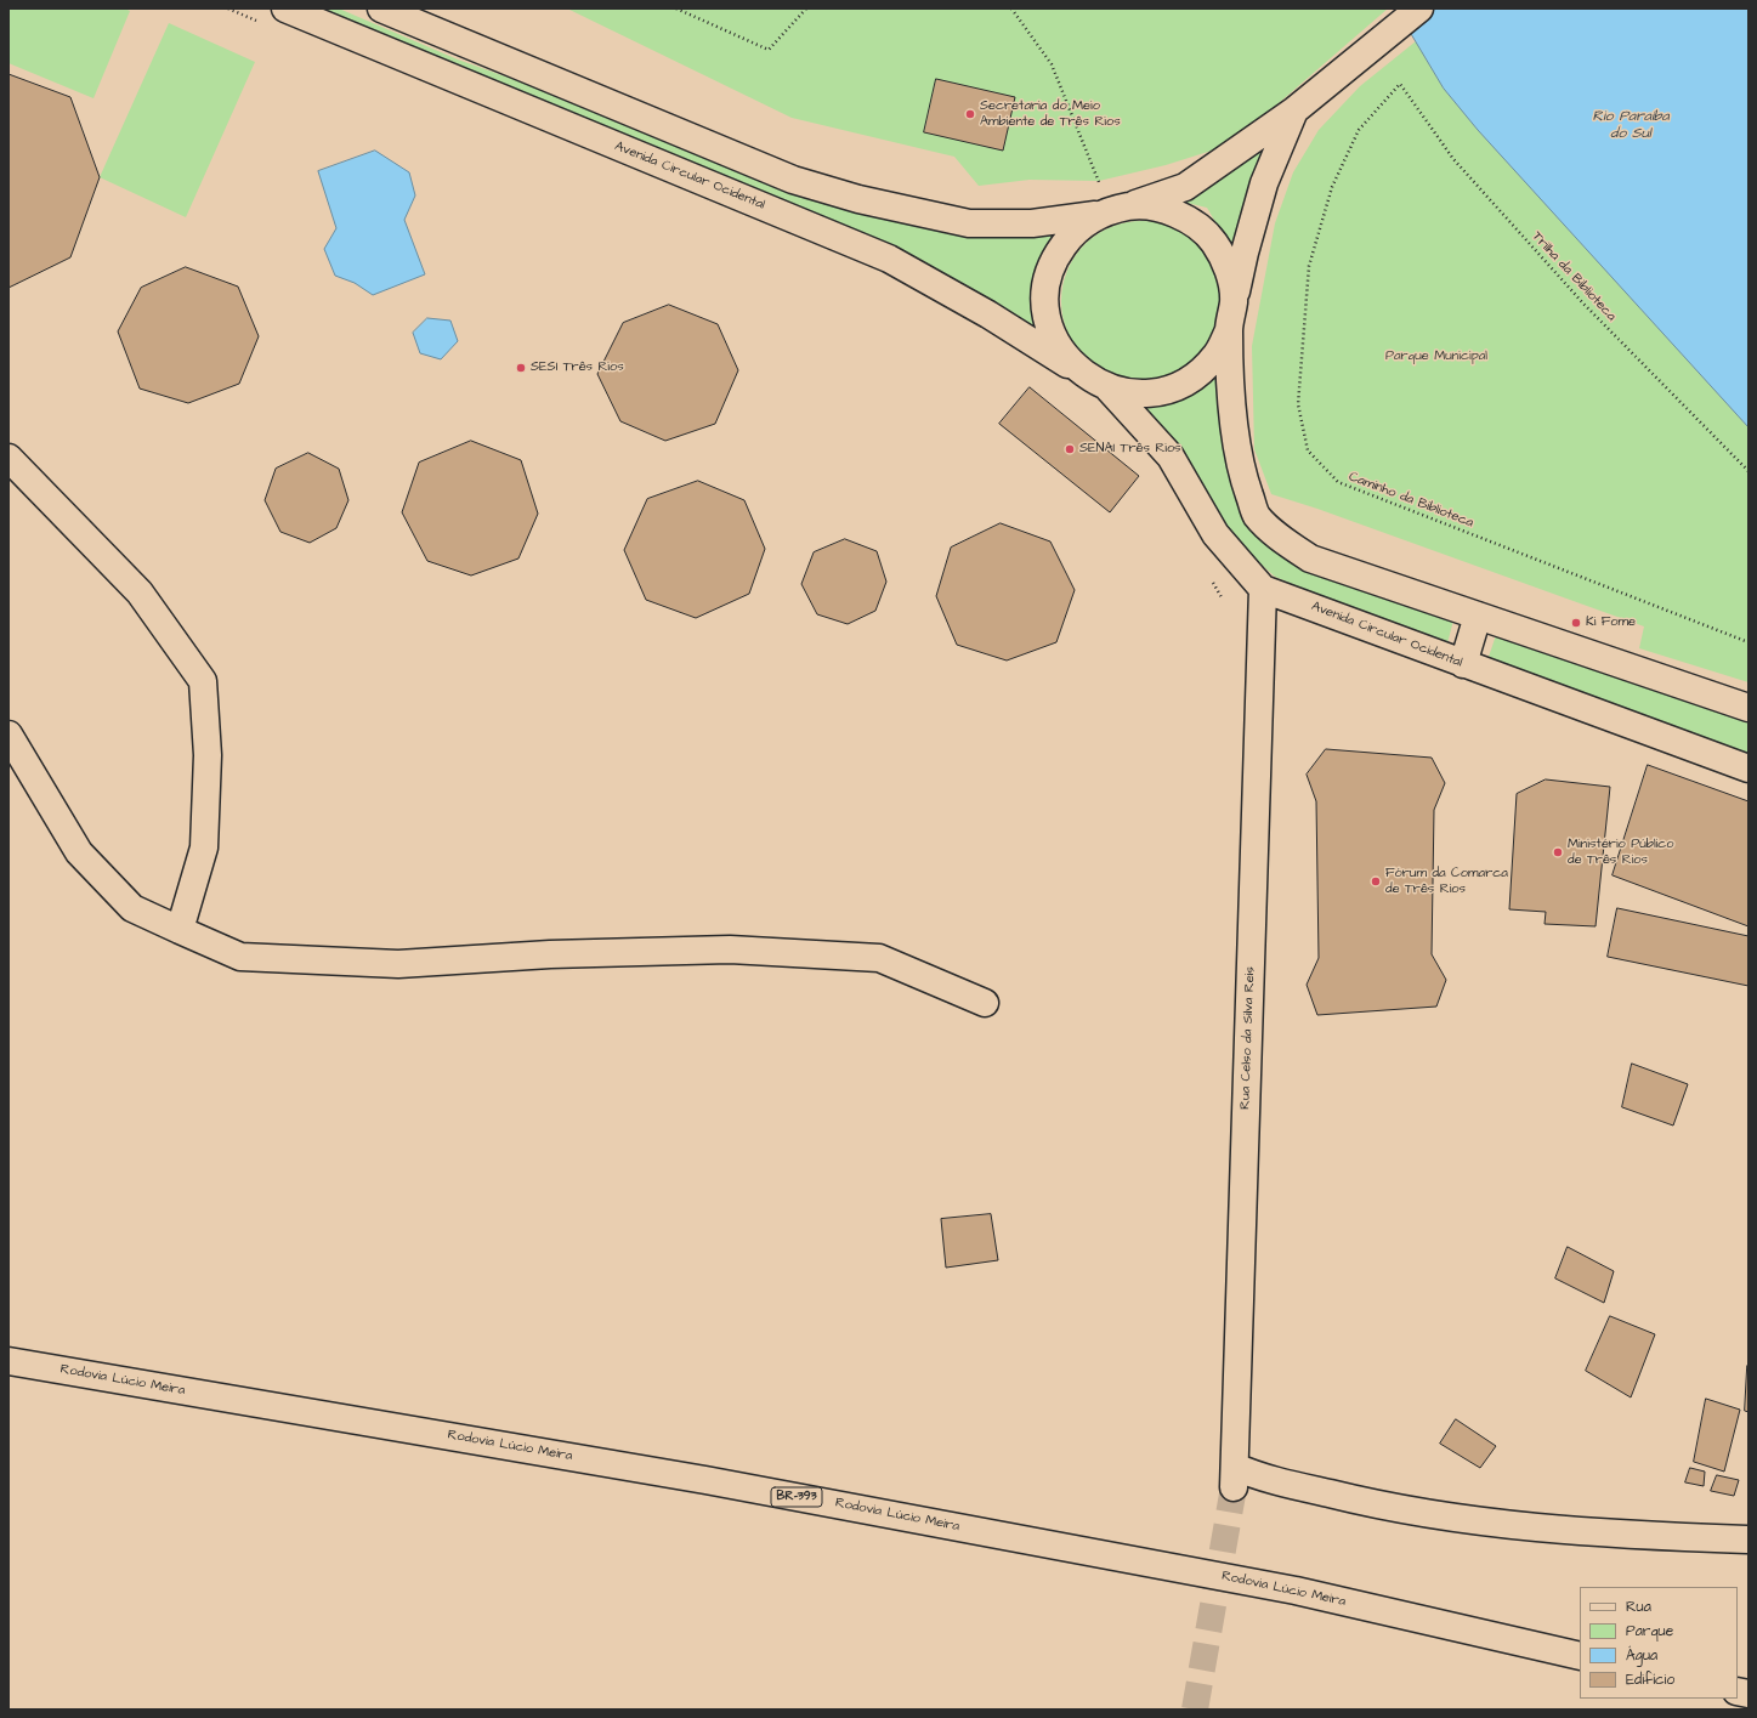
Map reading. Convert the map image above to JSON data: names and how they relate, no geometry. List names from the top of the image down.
{
  "streets": {
    "main road": [
      "Avenida Circular Ocidental",
      "Rua Celso da Silva Reis",
      "Rodovia Lúcio Meira",
      "BR-393"
    ],
    "path": ["Trilha da Biblioteca", "Caminho da Biblioteca"]
  },
  "crossings": [
    ["Avenida Circular Ocidental", "Rua Celso da Silva Reis"],
    ["Trilha da Biblioteca", "Caminho da Biblioteca"]
  ],
  "water": ["Rio Paraíba do Sul"],
  "parks": ["Parque Municipal"],
  "places": [
    "Secretaria do Meio Ambiente de Três Rios",
    "SESI Três Rios",
    "SENAI Três Rios",
    "Ki Fome",
    "Ministério Público de Três Rios",
    "Fórum da Comarca de Três Rios"
  ],
  "legend": [
    "Rua",
    "Parque",
    "Água",
    "Edifício"
  ]
}
